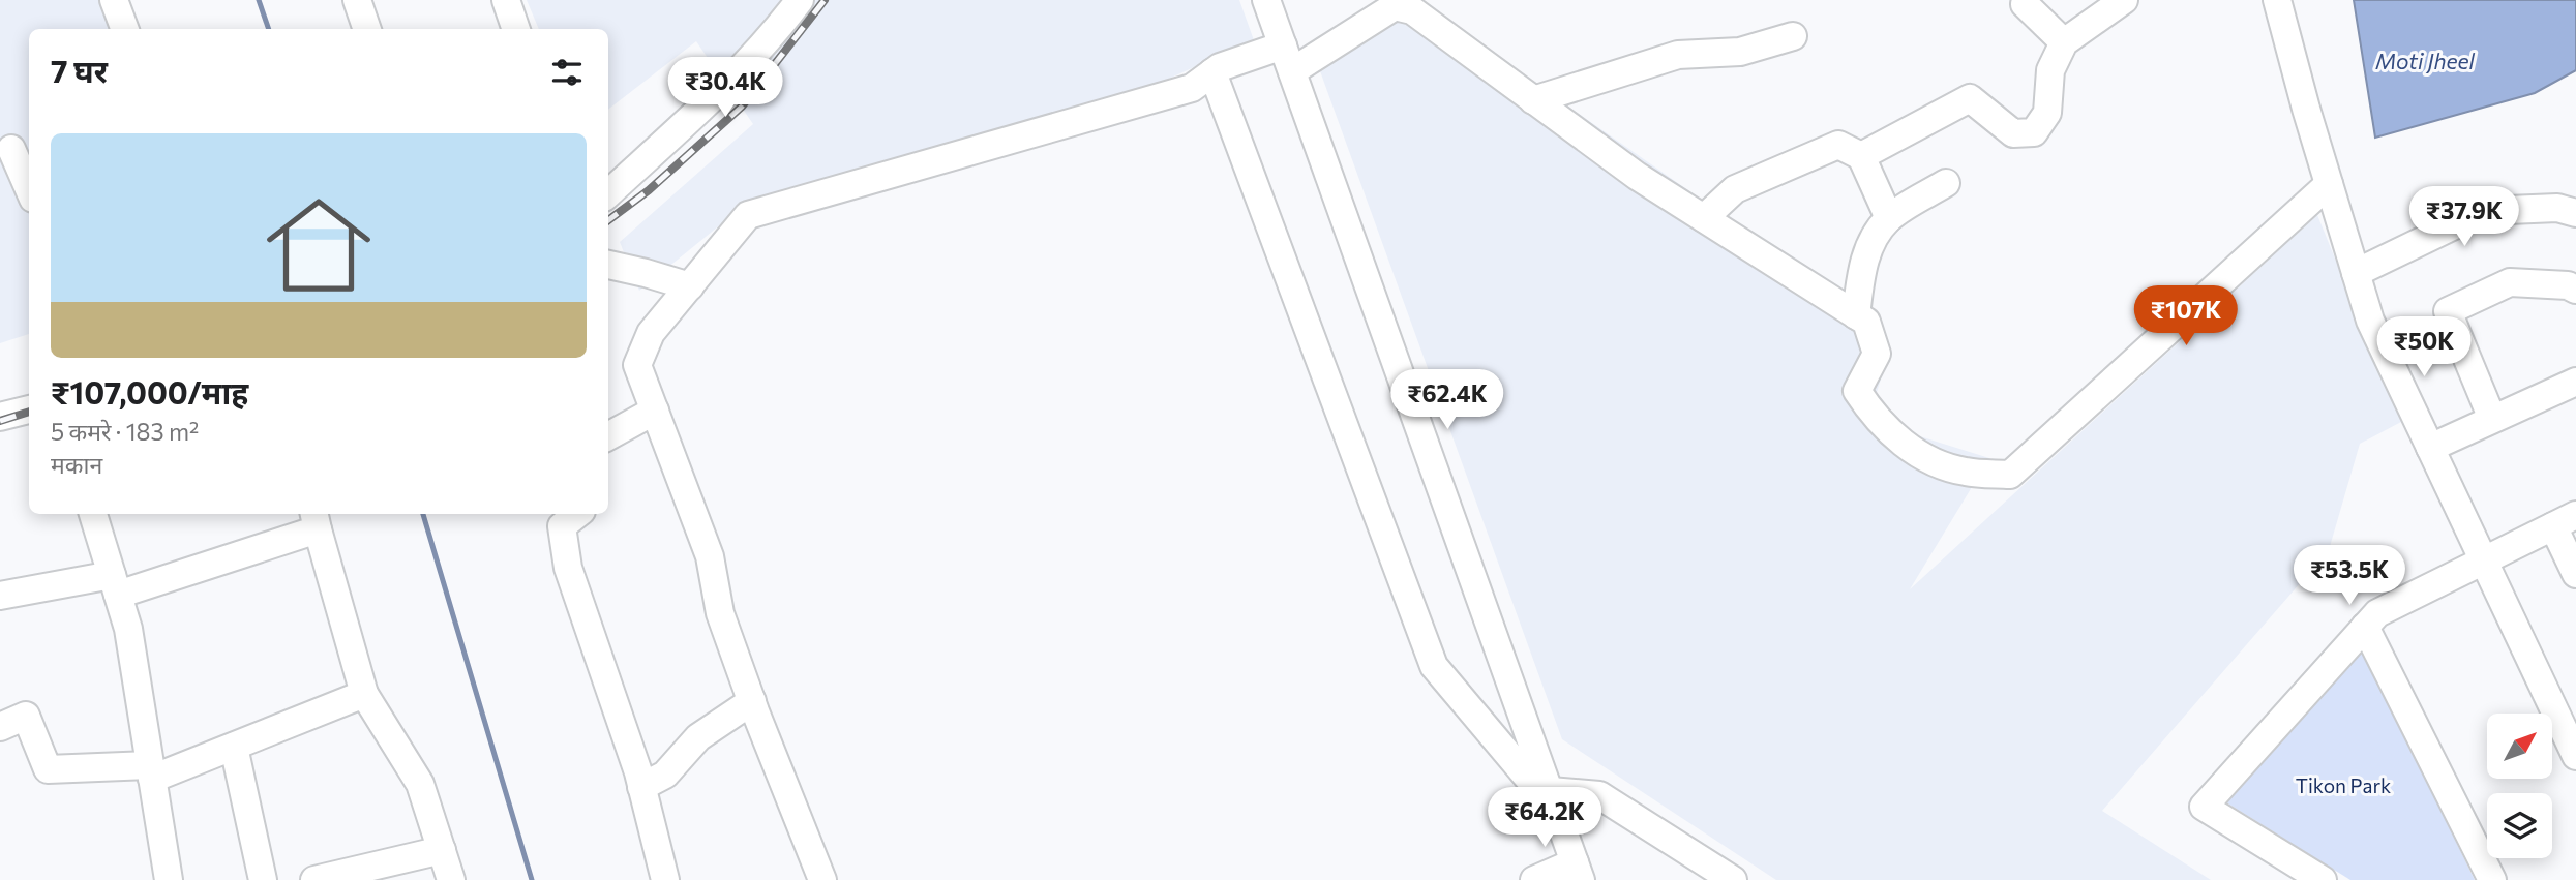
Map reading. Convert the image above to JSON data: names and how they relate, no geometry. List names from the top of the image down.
{
  "water": ["Moti Jheel"],
  "parks": ["Tikon Park"],
  "north": "top right",
  "page": {
    "heading": "7 घर",
    "price": [
      "₹30.4K",
      "₹37.9K",
      "₹107K",
      "₹50K",
      "₹62.4K",
      "₹53.5K",
      "₹64.2K"
    ],
    "list": [
      {
        "name": "₹107,000/माह",
        "note": "5 कमरे · 183 m² · मकान"
      }
    ]
  }
}
